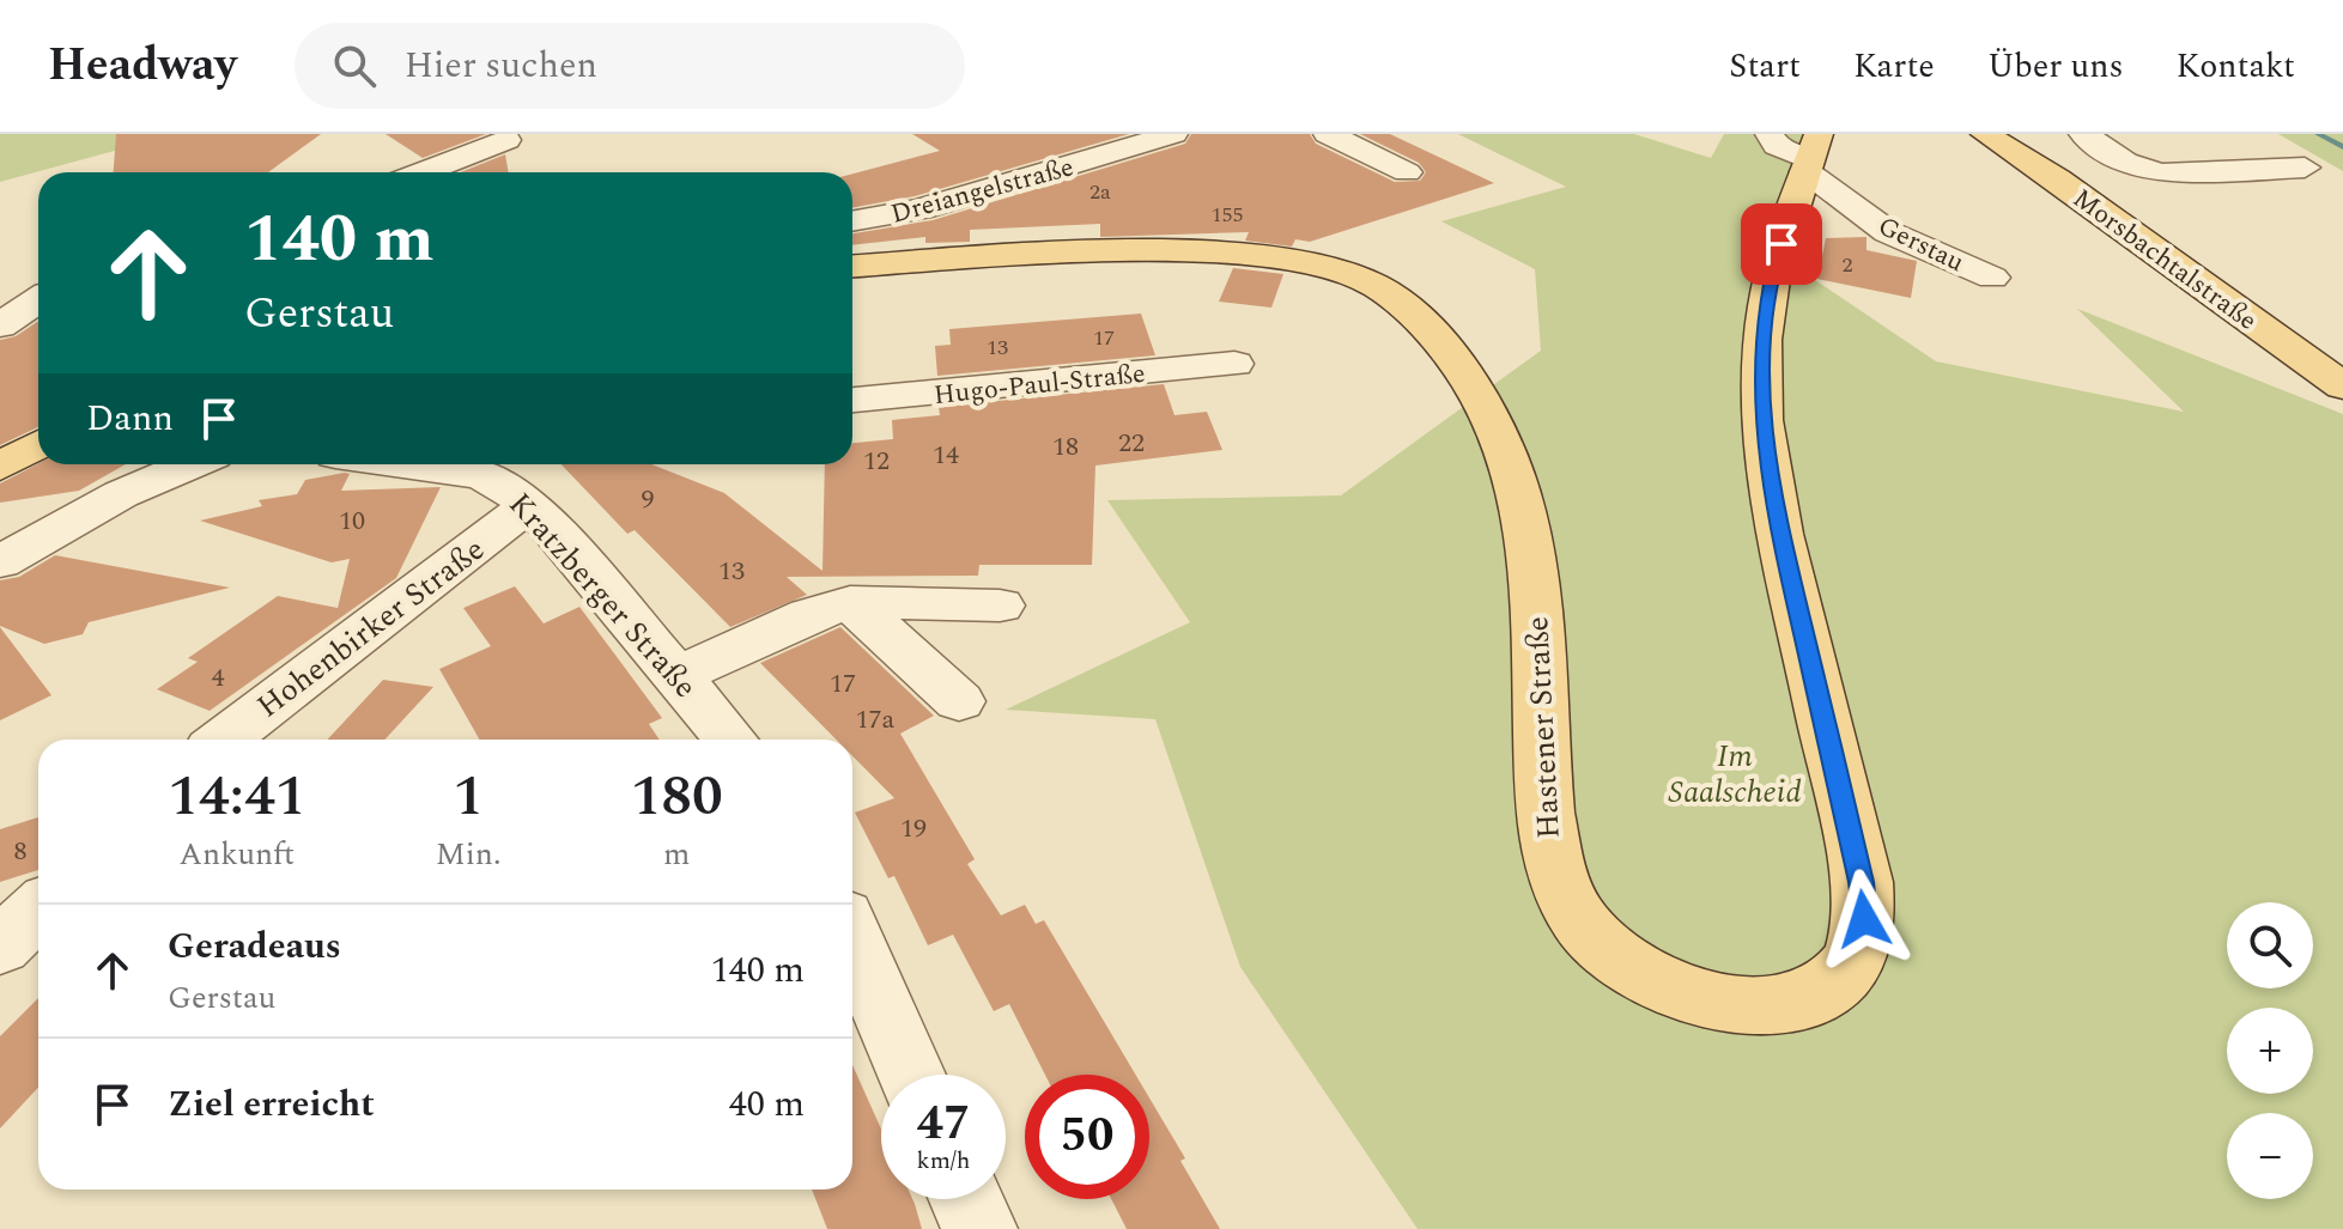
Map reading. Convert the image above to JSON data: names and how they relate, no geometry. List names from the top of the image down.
{
  "streets": {
    "main road": ["Morsbachtalstraße", "Hastener Straße"],
    "street": [
      "Dreiangelstraße",
      "Gerstau",
      "Hugo-Paul-Straße",
      "Kratzberger Straße",
      "Hohenbirker Straße"
    ]
  },
  "crossings": [
    ["Gerstau", "Hastener Straße"],
    ["Kratzberger Straße", "Hohenbirker Straße"]
  ],
  "parks": ["Im Saalscheid"],
  "house_numbers": [
    "2a",
    "155",
    "2",
    "17",
    "13",
    "22",
    "18",
    "14",
    "12",
    "9",
    "10",
    "13",
    "4",
    "17",
    "17a",
    "19",
    "8"
  ],
  "page": {
    "header": "Headway",
    "search": "Hier suchen",
    "nav": [
      "Start",
      "Karte",
      "Über uns",
      "Kontakt"
    ],
    "turn": ["140 m", "Gerstau"],
    "then": "Dann",
    "eta": [
      "14:41",
      "Ankunft",
      "1",
      "Min.",
      "180",
      "m"
    ],
    "map_buttons": ["+", "−"],
    "list": [
      {
        "name": "Geradeaus",
        "note": "Gerstau",
        "value": "140 m"
      },
      {
        "name": "Ziel erreicht",
        "value": "40 m"
      }
    ],
    "speed": "47 km/h",
    "limit": "50"
  }
}
